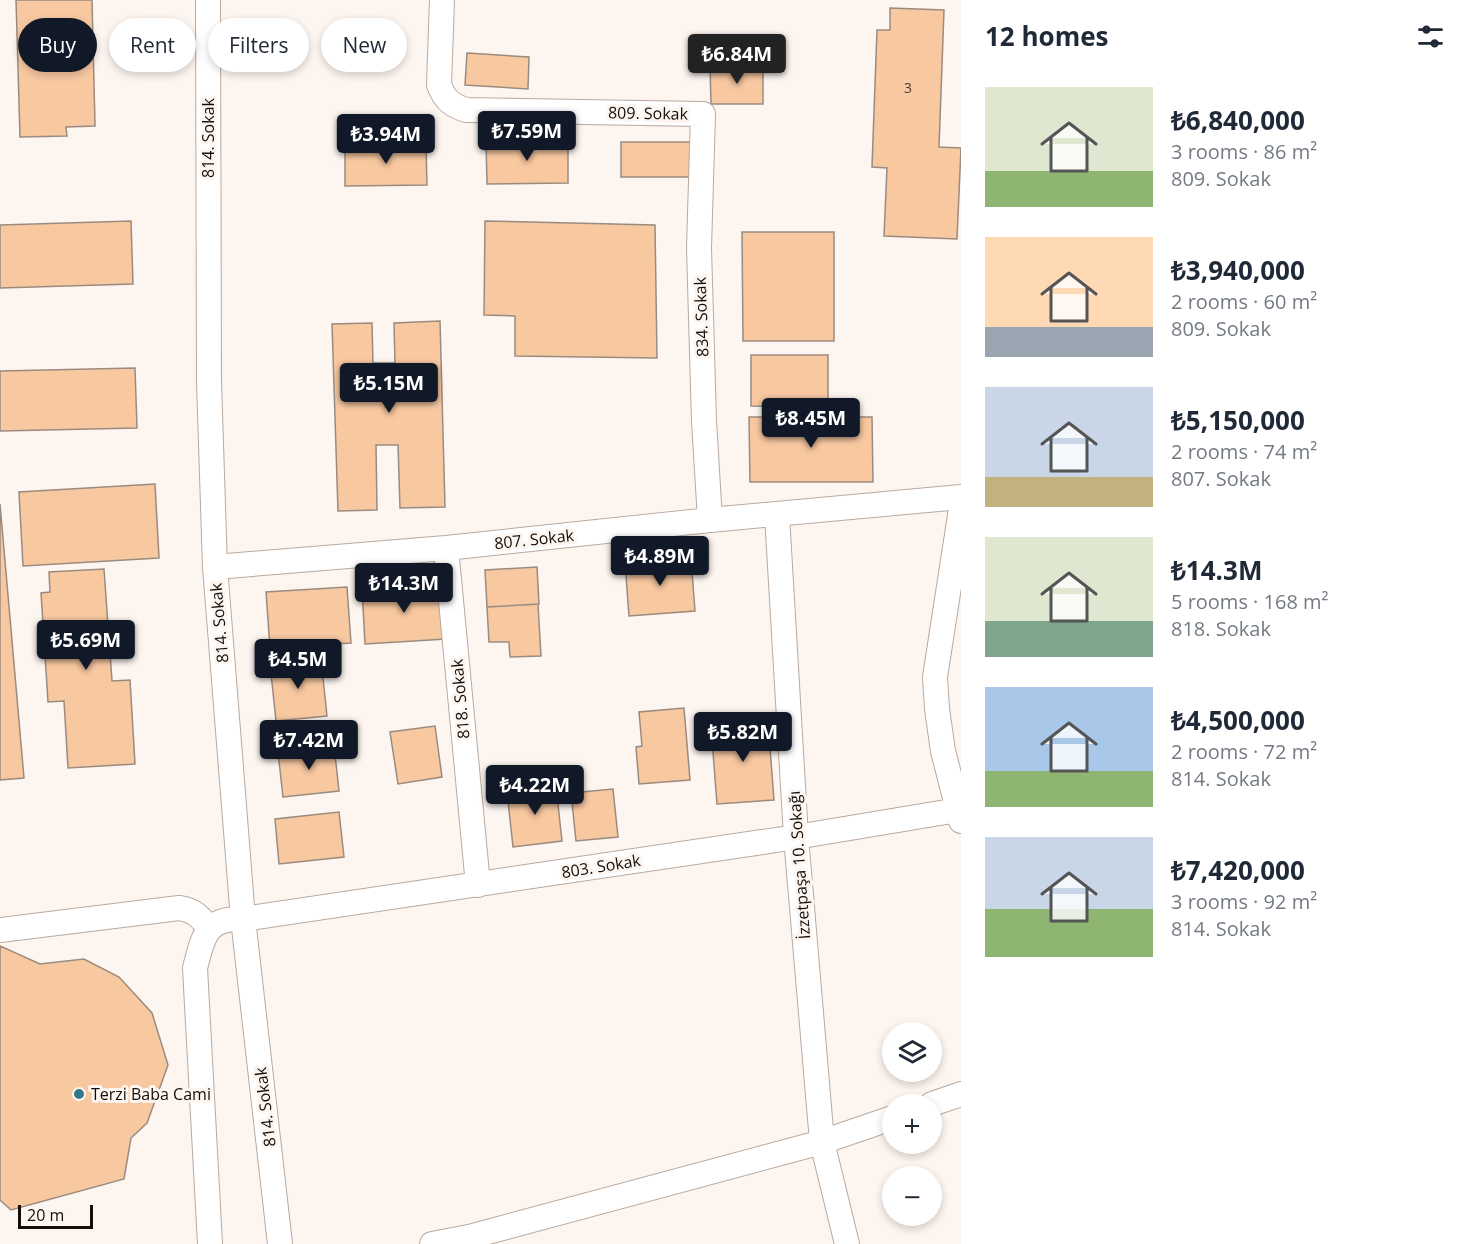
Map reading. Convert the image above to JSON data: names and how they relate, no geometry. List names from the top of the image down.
{
  "streets": {
    "street": [
      "809. Sokak",
      "814. Sokak",
      "834. Sokak",
      "807. Sokak",
      "818. Sokak",
      "İzzetpaşa 10. Sokağı",
      "803. Sokak"
    ]
  },
  "crossings": [
    ["809. Sokak", "834. Sokak"],
    ["814. Sokak", "807. Sokak"],
    ["814. Sokak", "803. Sokak"],
    ["834. Sokak", "807. Sokak"],
    ["807. Sokak", "818. Sokak"],
    ["807. Sokak", "İzzetpaşa 10. Sokağı"],
    ["818. Sokak", "803. Sokak"],
    ["İzzetpaşa 10. Sokağı", "803. Sokak"]
  ],
  "places": ["Terzi Baba Cami"],
  "house_numbers": ["3"],
  "scale_bar": "20 m",
  "page": {
    "heading": "12 homes",
    "chip": [
      "Buy",
      "Rent",
      "Filters",
      "New"
    ],
    "price": [
      "₺6.84M",
      "₺7.59M",
      "₺3.94M",
      "₺5.15M",
      "₺8.45M",
      "₺4.89M",
      "₺14.3M",
      "₺5.69M",
      "₺4.5M",
      "₺5.82M",
      "₺7.42M",
      "₺4.22M"
    ],
    "list": [
      {
        "name": "₺6,840,000",
        "note": "3 rooms · 86 m² · 809. Sokak"
      },
      {
        "name": "₺3,940,000",
        "note": "2 rooms · 60 m² · 809. Sokak"
      },
      {
        "name": "₺5,150,000",
        "note": "2 rooms · 74 m² · 807. Sokak"
      },
      {
        "name": "₺14.3M",
        "note": "5 rooms · 168 m² · 818. Sokak"
      },
      {
        "name": "₺4,500,000",
        "note": "2 rooms · 72 m² · 814. Sokak"
      },
      {
        "name": "₺7,420,000",
        "note": "3 rooms · 92 m² · 814. Sokak"
      }
    ],
    "map_buttons": ["+", "−"],
    "scale": "20 m"
  }
}
